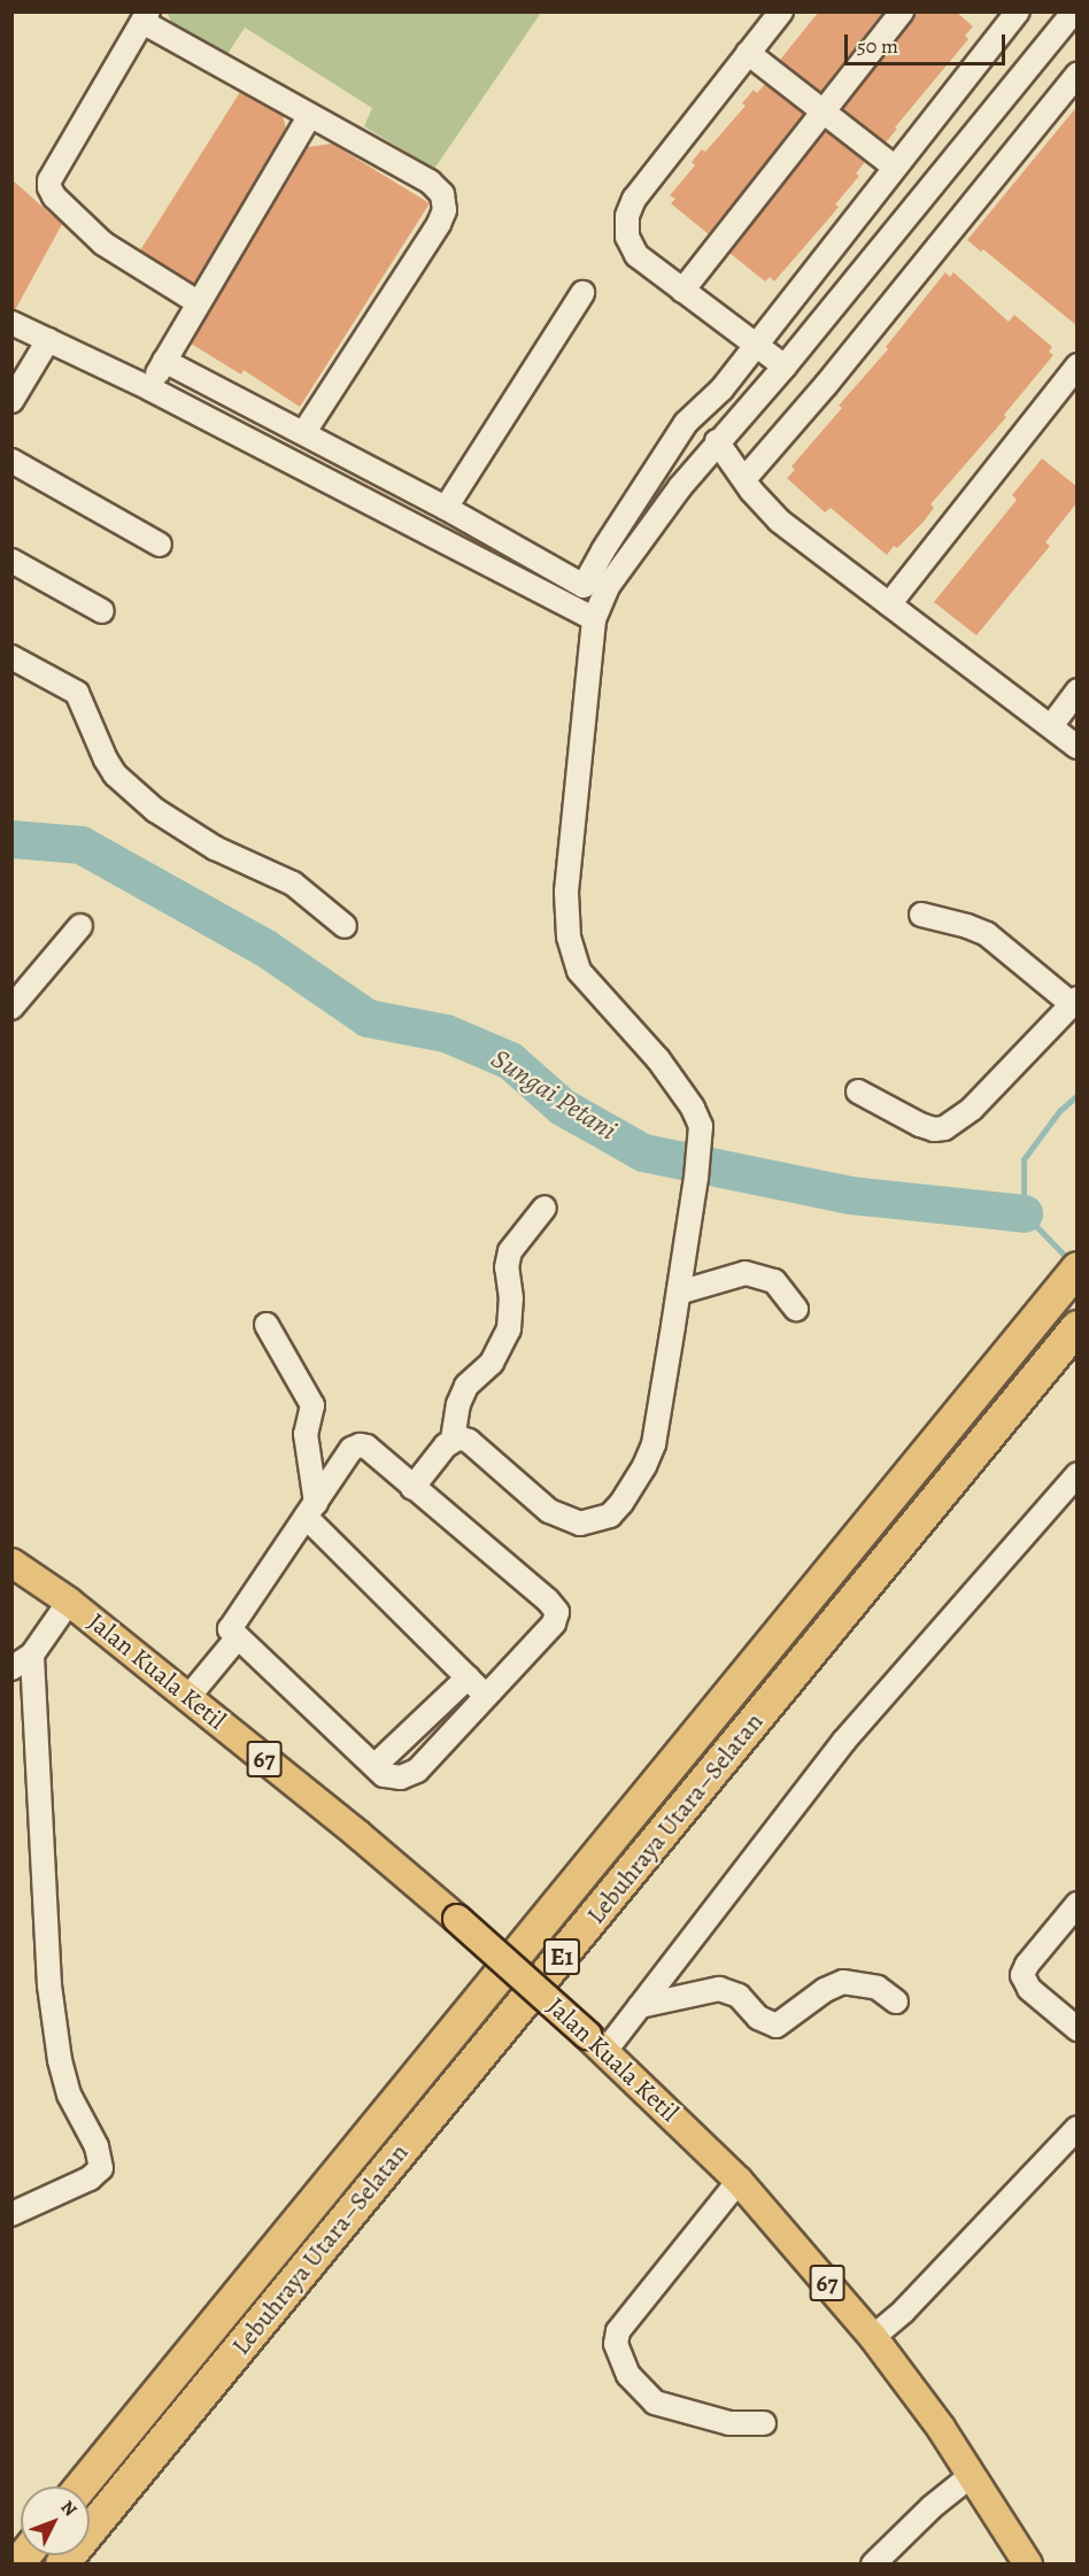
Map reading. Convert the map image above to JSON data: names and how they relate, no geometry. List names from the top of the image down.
{
  "streets": {
    "highway": ["Lebuhraya Utara–Selatan", "E1"],
    "main road": ["Jalan Kuala Ketil", "67"]
  },
  "water": ["Sungai Petani"],
  "scale_bar": "50 m",
  "north": "top right"
}
